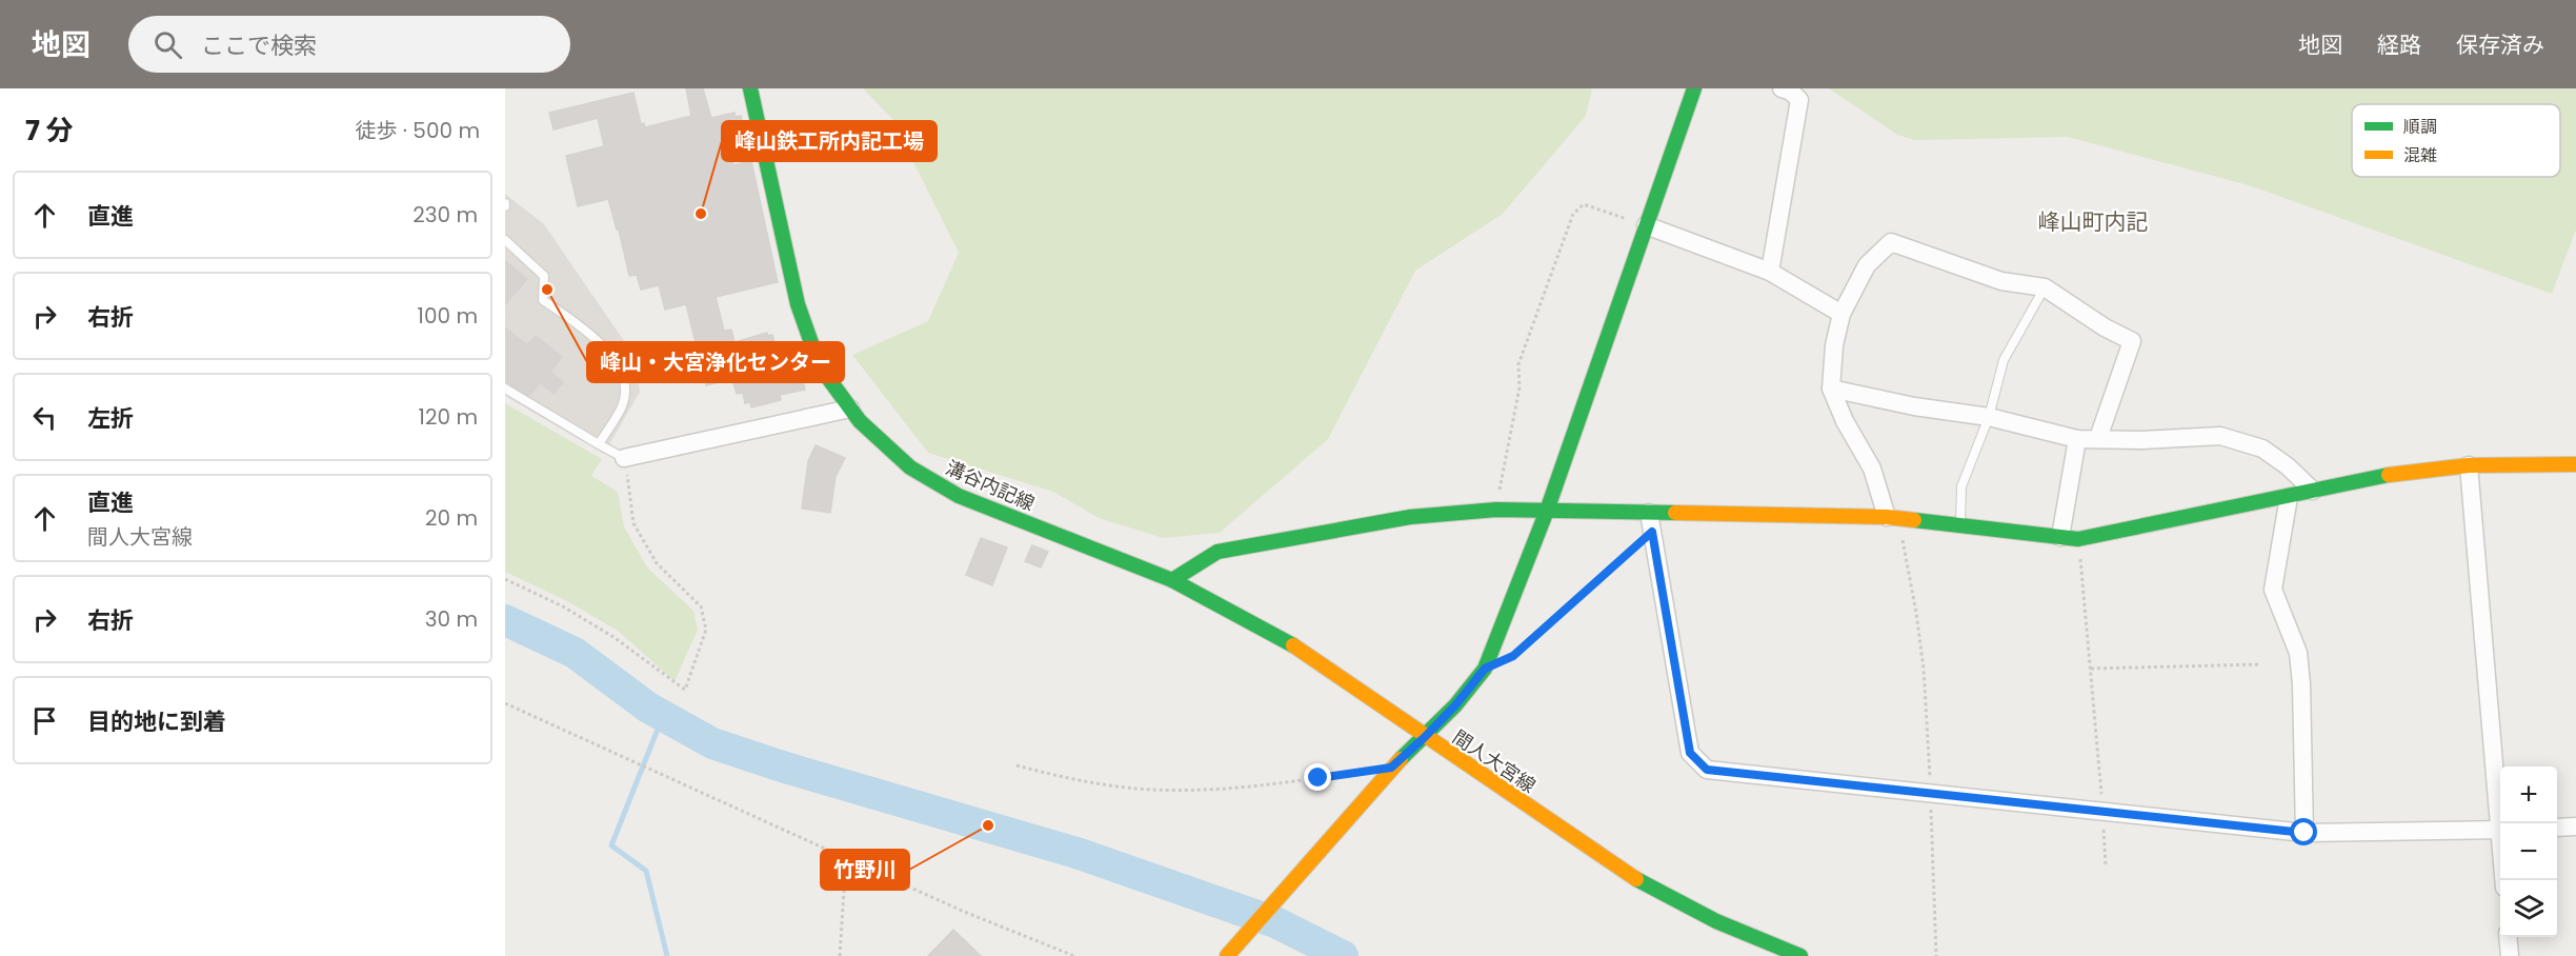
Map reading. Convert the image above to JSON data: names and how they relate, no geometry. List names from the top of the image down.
{
  "streets": {
    "street": ["溝谷内記線", "間人大宮線"]
  },
  "crossings": [
    ["溝谷内記線", "間人大宮線"]
  ],
  "districts": ["峰山町内記"],
  "places": ["峰山鉄工所内記工場", "峰山・大宮浄化センター", "竹野川"],
  "legend": ["順調", "混雑"],
  "page": {
    "header": "地図",
    "search": "ここで検索",
    "nav": ["地図", "経路", "保存済み"],
    "heading": ["7 分", "徒歩 · 500 m"],
    "list": [
      ["直進", "230 m"],
      ["右折", "100 m"],
      ["左折", "120 m"],
      ["直進", "間人大宮線", "20 m"],
      ["右折", "30 m"],
      "目的地に到着"
    ],
    "map_buttons": ["+", "−"]
  }
}
